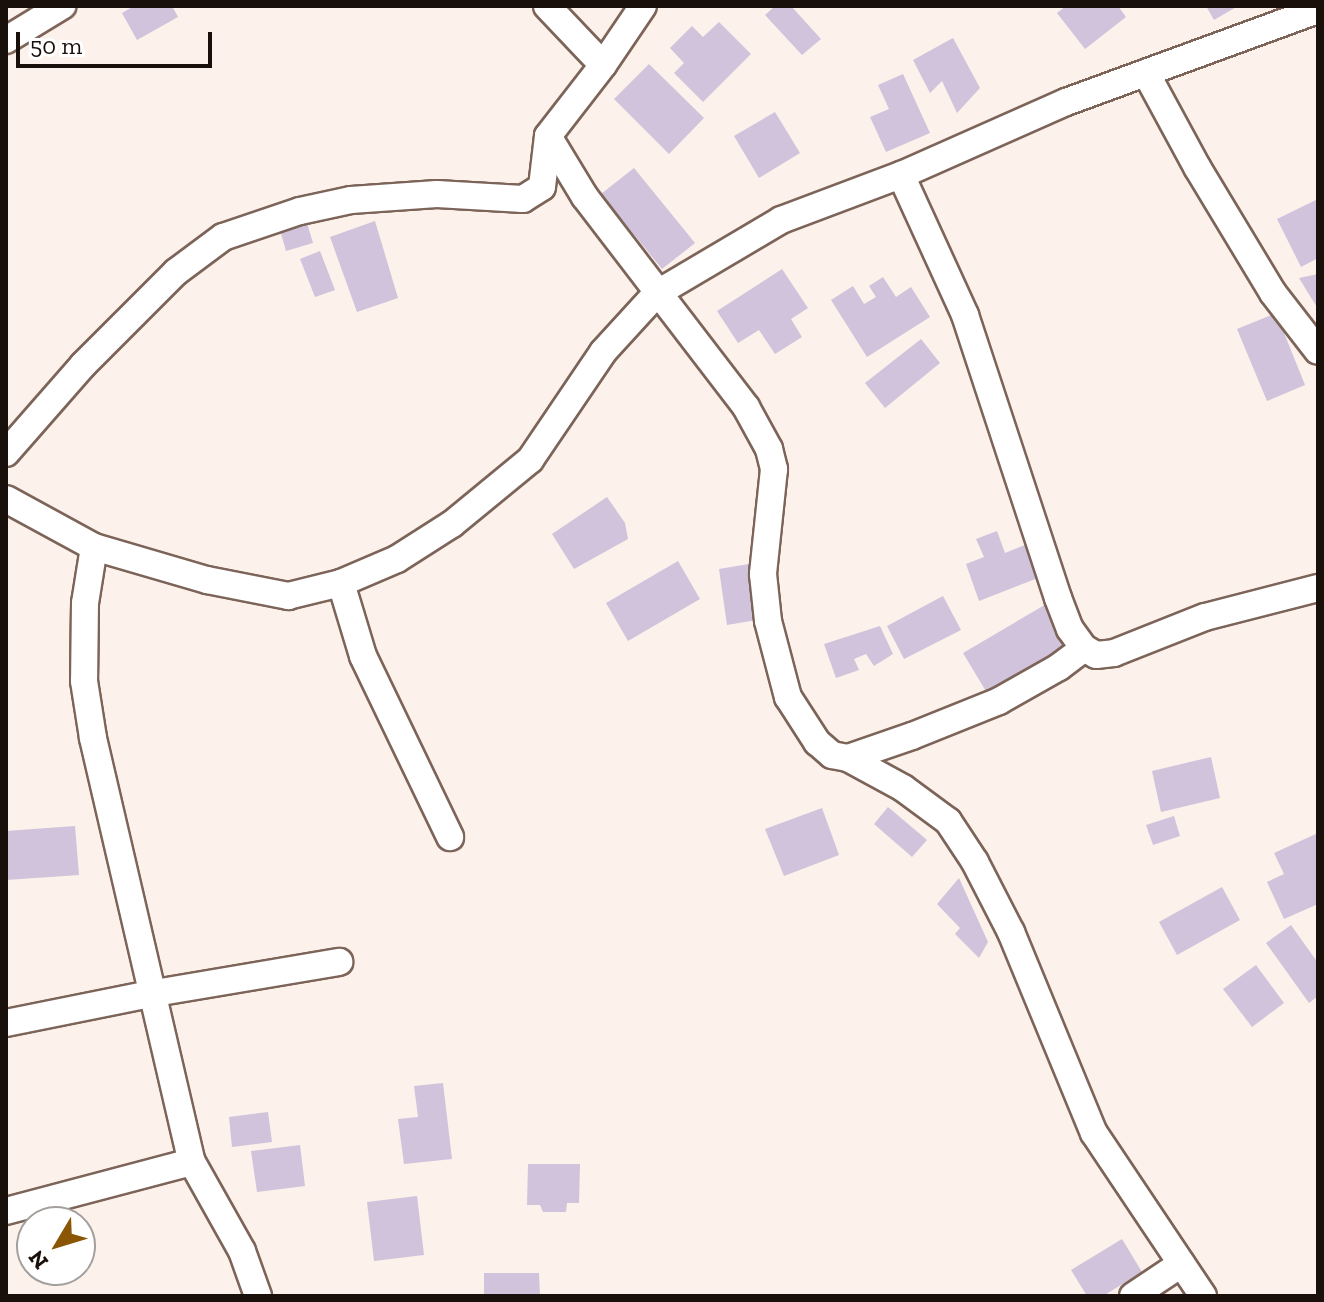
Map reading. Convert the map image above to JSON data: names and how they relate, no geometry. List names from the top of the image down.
{
  "scale_bar": "50 m",
  "north": "bottom left"
}
